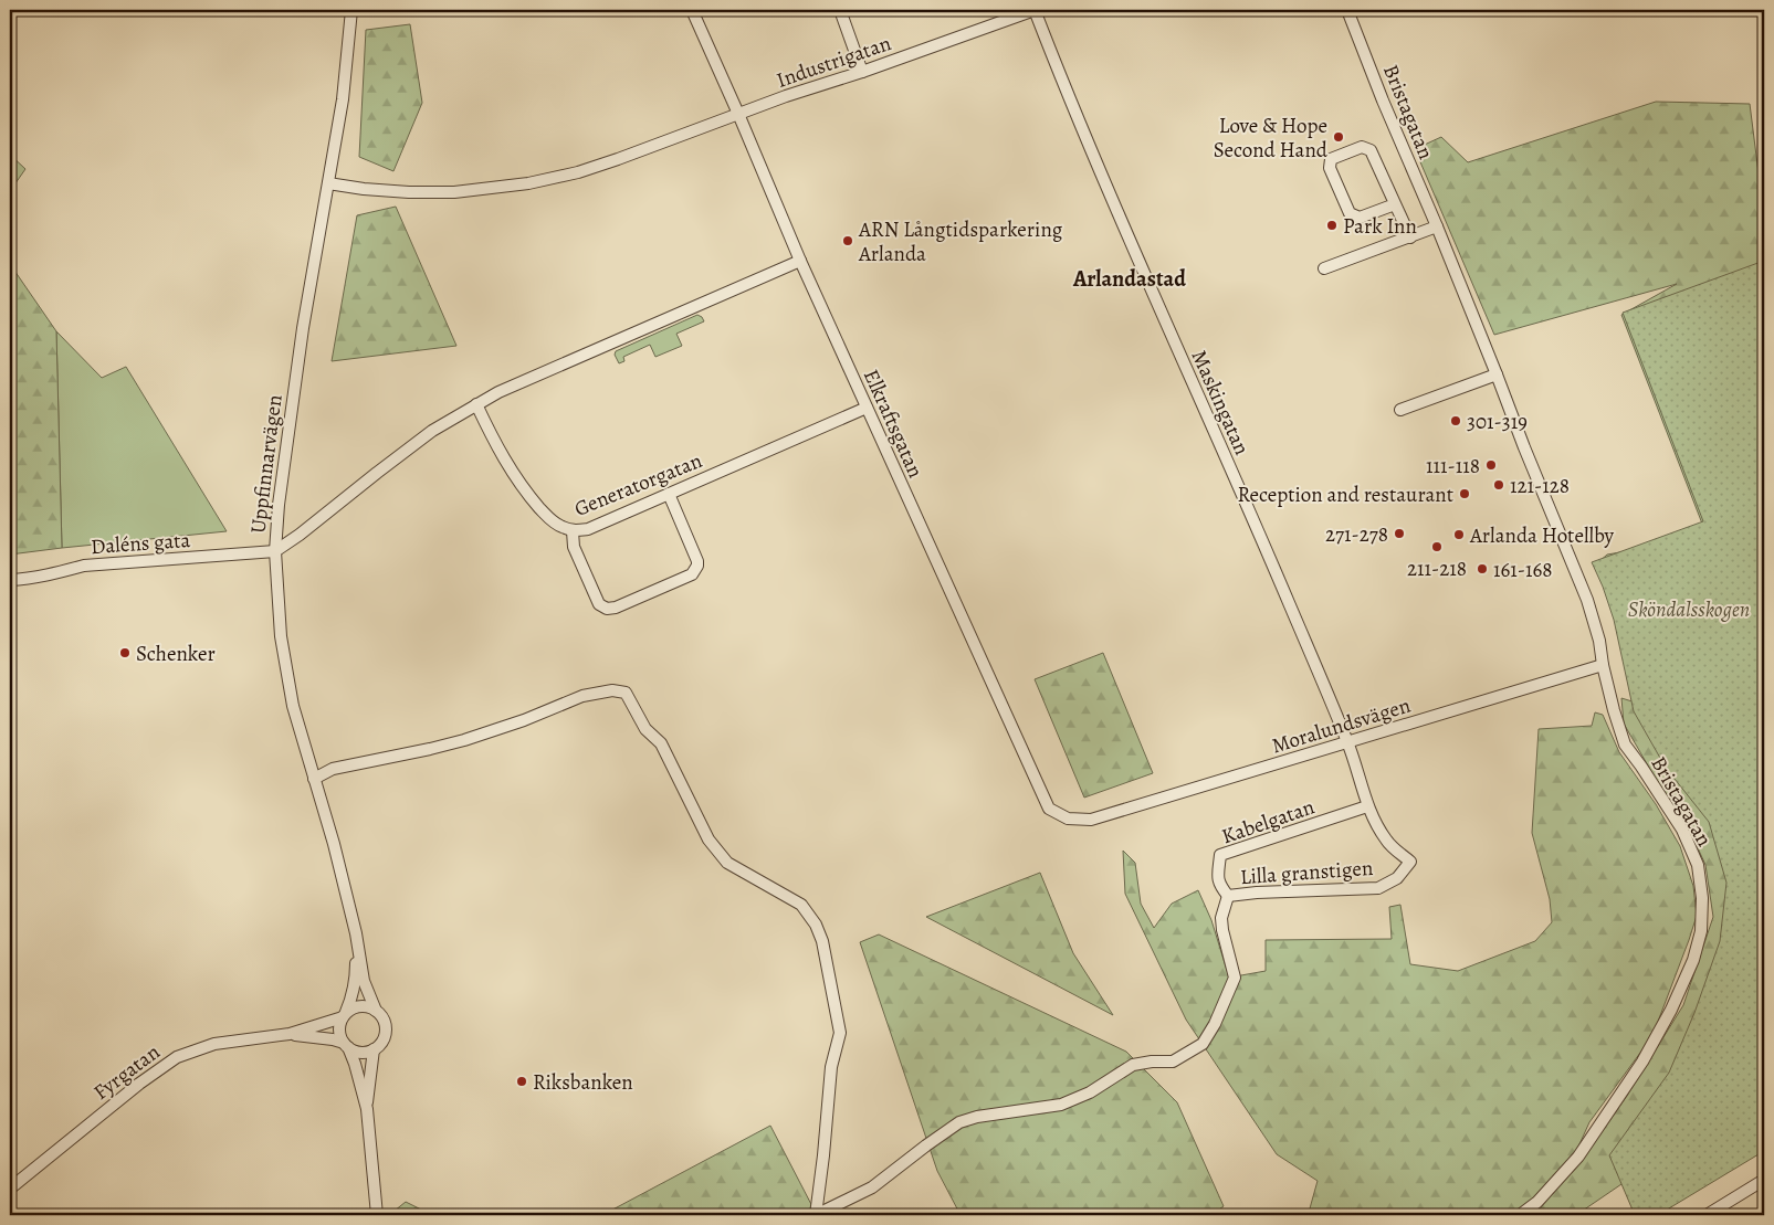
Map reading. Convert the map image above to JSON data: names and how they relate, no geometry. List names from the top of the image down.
{
  "streets": {
    "street": [
      "Industrigatan",
      "Bristagatan",
      "Maskingatan",
      "Elkraftsgatan",
      "Uppfinnarvägen",
      "Generatorgatan",
      "Daléns gata",
      "Moralundsvägen",
      "Kabelgatan",
      "Lilla granstigen",
      "Fyrgatan"
    ]
  },
  "crossings": [
    ["Industrigatan", "Maskingatan"],
    ["Industrigatan", "Elkraftsgatan"],
    ["Industrigatan", "Uppfinnarvägen"],
    ["Bristagatan", "Moralundsvägen"],
    ["Maskingatan", "Moralundsvägen"],
    ["Maskingatan", "Kabelgatan"],
    ["Maskingatan", "Lilla granstigen"],
    ["Elkraftsgatan", "Generatorgatan"],
    ["Elkraftsgatan", "Moralundsvägen"],
    ["Uppfinnarvägen", "Daléns gata"],
    ["Uppfinnarvägen", "Fyrgatan"],
    ["Kabelgatan", "Lilla granstigen"]
  ],
  "districts": ["Arlandastad"],
  "parks": ["Sköndalsskogen"],
  "places": [
    "Love & Hope Second Hand",
    "Park Inn",
    "ARN Långtidsparkering Arlanda",
    "301-319",
    "111-118",
    "121-128",
    "Reception and restaurant",
    "271-278",
    "Arlanda Hotellby",
    "211-218",
    "161-168",
    "Schenker",
    "Riksbanken"
  ]
}
